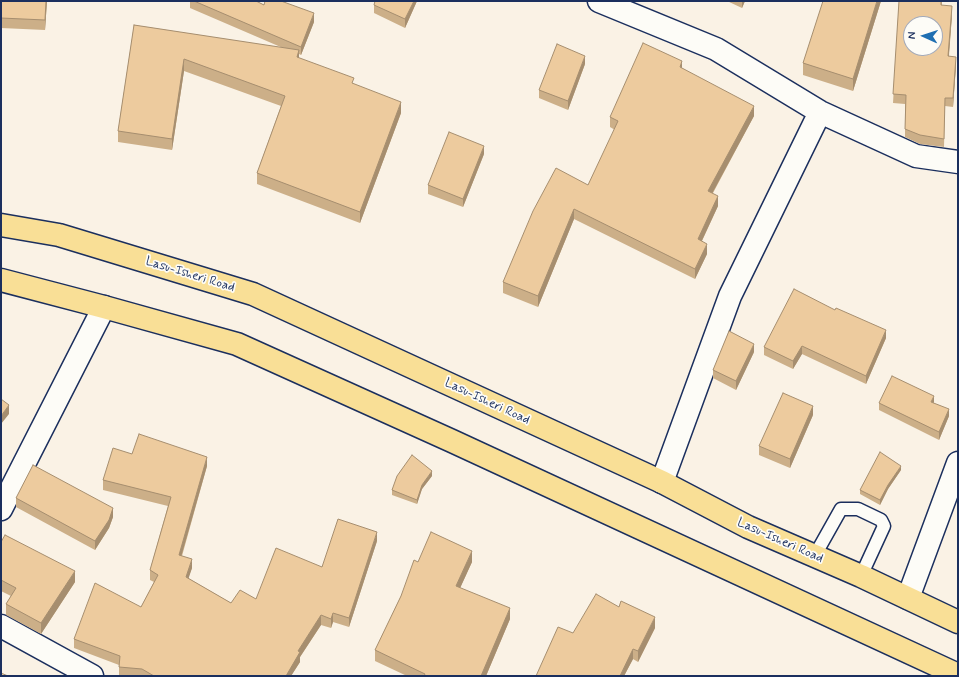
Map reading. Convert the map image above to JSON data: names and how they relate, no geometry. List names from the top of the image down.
{
  "streets": {
    "main road": ["Lasu-Isheri Road"]
  },
  "north": "left"
}
